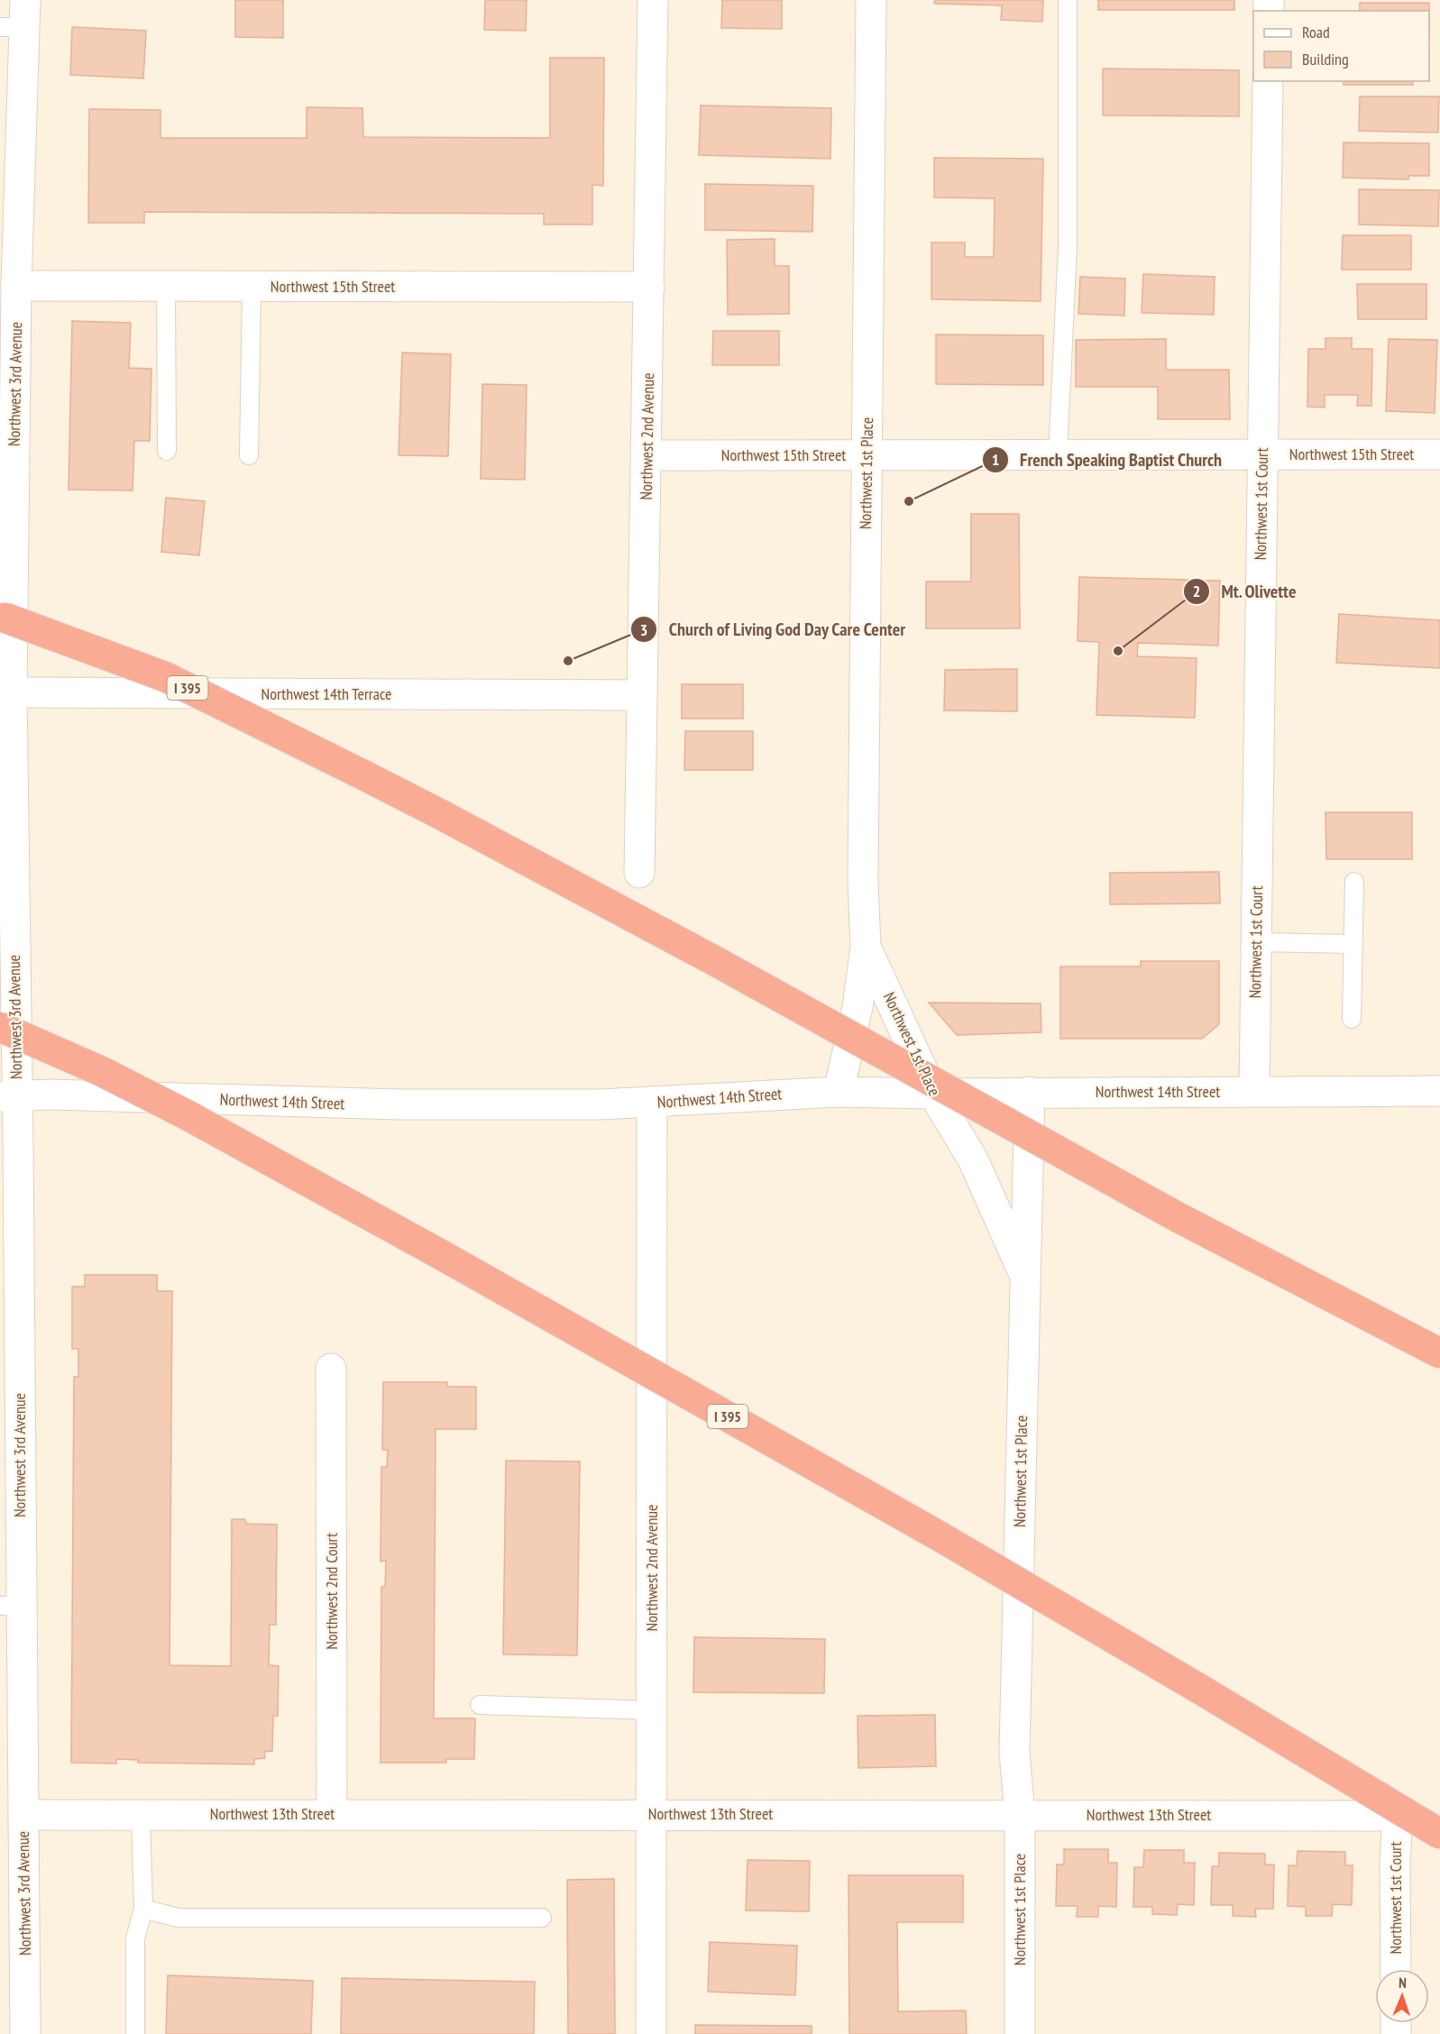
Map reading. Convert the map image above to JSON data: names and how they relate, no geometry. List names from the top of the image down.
{
  "streets": {
    "highway": ["I 395"],
    "street": [
      "Northwest 15th Street",
      "Northwest 3rd Avenue",
      "Northwest 2nd Avenue",
      "Northwest 1st Place",
      "Northwest 1st Court",
      "Northwest 14th Terrace",
      "Northwest 14th Street",
      "Northwest 2nd Court",
      "Northwest 13th Street"
    ]
  },
  "crossings": [
    ["Northwest 15th Street", "Northwest 3rd Avenue"],
    ["Northwest 15th Street", "Northwest 2nd Avenue"],
    ["Northwest 15th Street", "Northwest 1st Place"],
    ["Northwest 15th Street", "Northwest 1st Court"],
    ["Northwest 3rd Avenue", "I 395"],
    ["Northwest 3rd Avenue", "Northwest 14th Terrace"],
    ["Northwest 3rd Avenue", "Northwest 14th Street"],
    ["Northwest 3rd Avenue", "Northwest 13th Street"],
    ["Northwest 2nd Avenue", "Northwest 14th Terrace"],
    ["Northwest 2nd Avenue", "Northwest 14th Street"],
    ["Northwest 2nd Avenue", "Northwest 13th Street"],
    ["Northwest 1st Place", "Northwest 14th Street"],
    ["Northwest 1st Place", "Northwest 13th Street"],
    ["Northwest 1st Court", "Northwest 14th Street"],
    ["Northwest 1st Court", "Northwest 13th Street"],
    ["Northwest 2nd Court", "Northwest 13th Street"]
  ],
  "places": ["French Speaking Baptist Church", "Mt. Olivette", "Church of Living God Day Care Center"],
  "legend": ["Road", "Building"],
  "north": "top"
}
